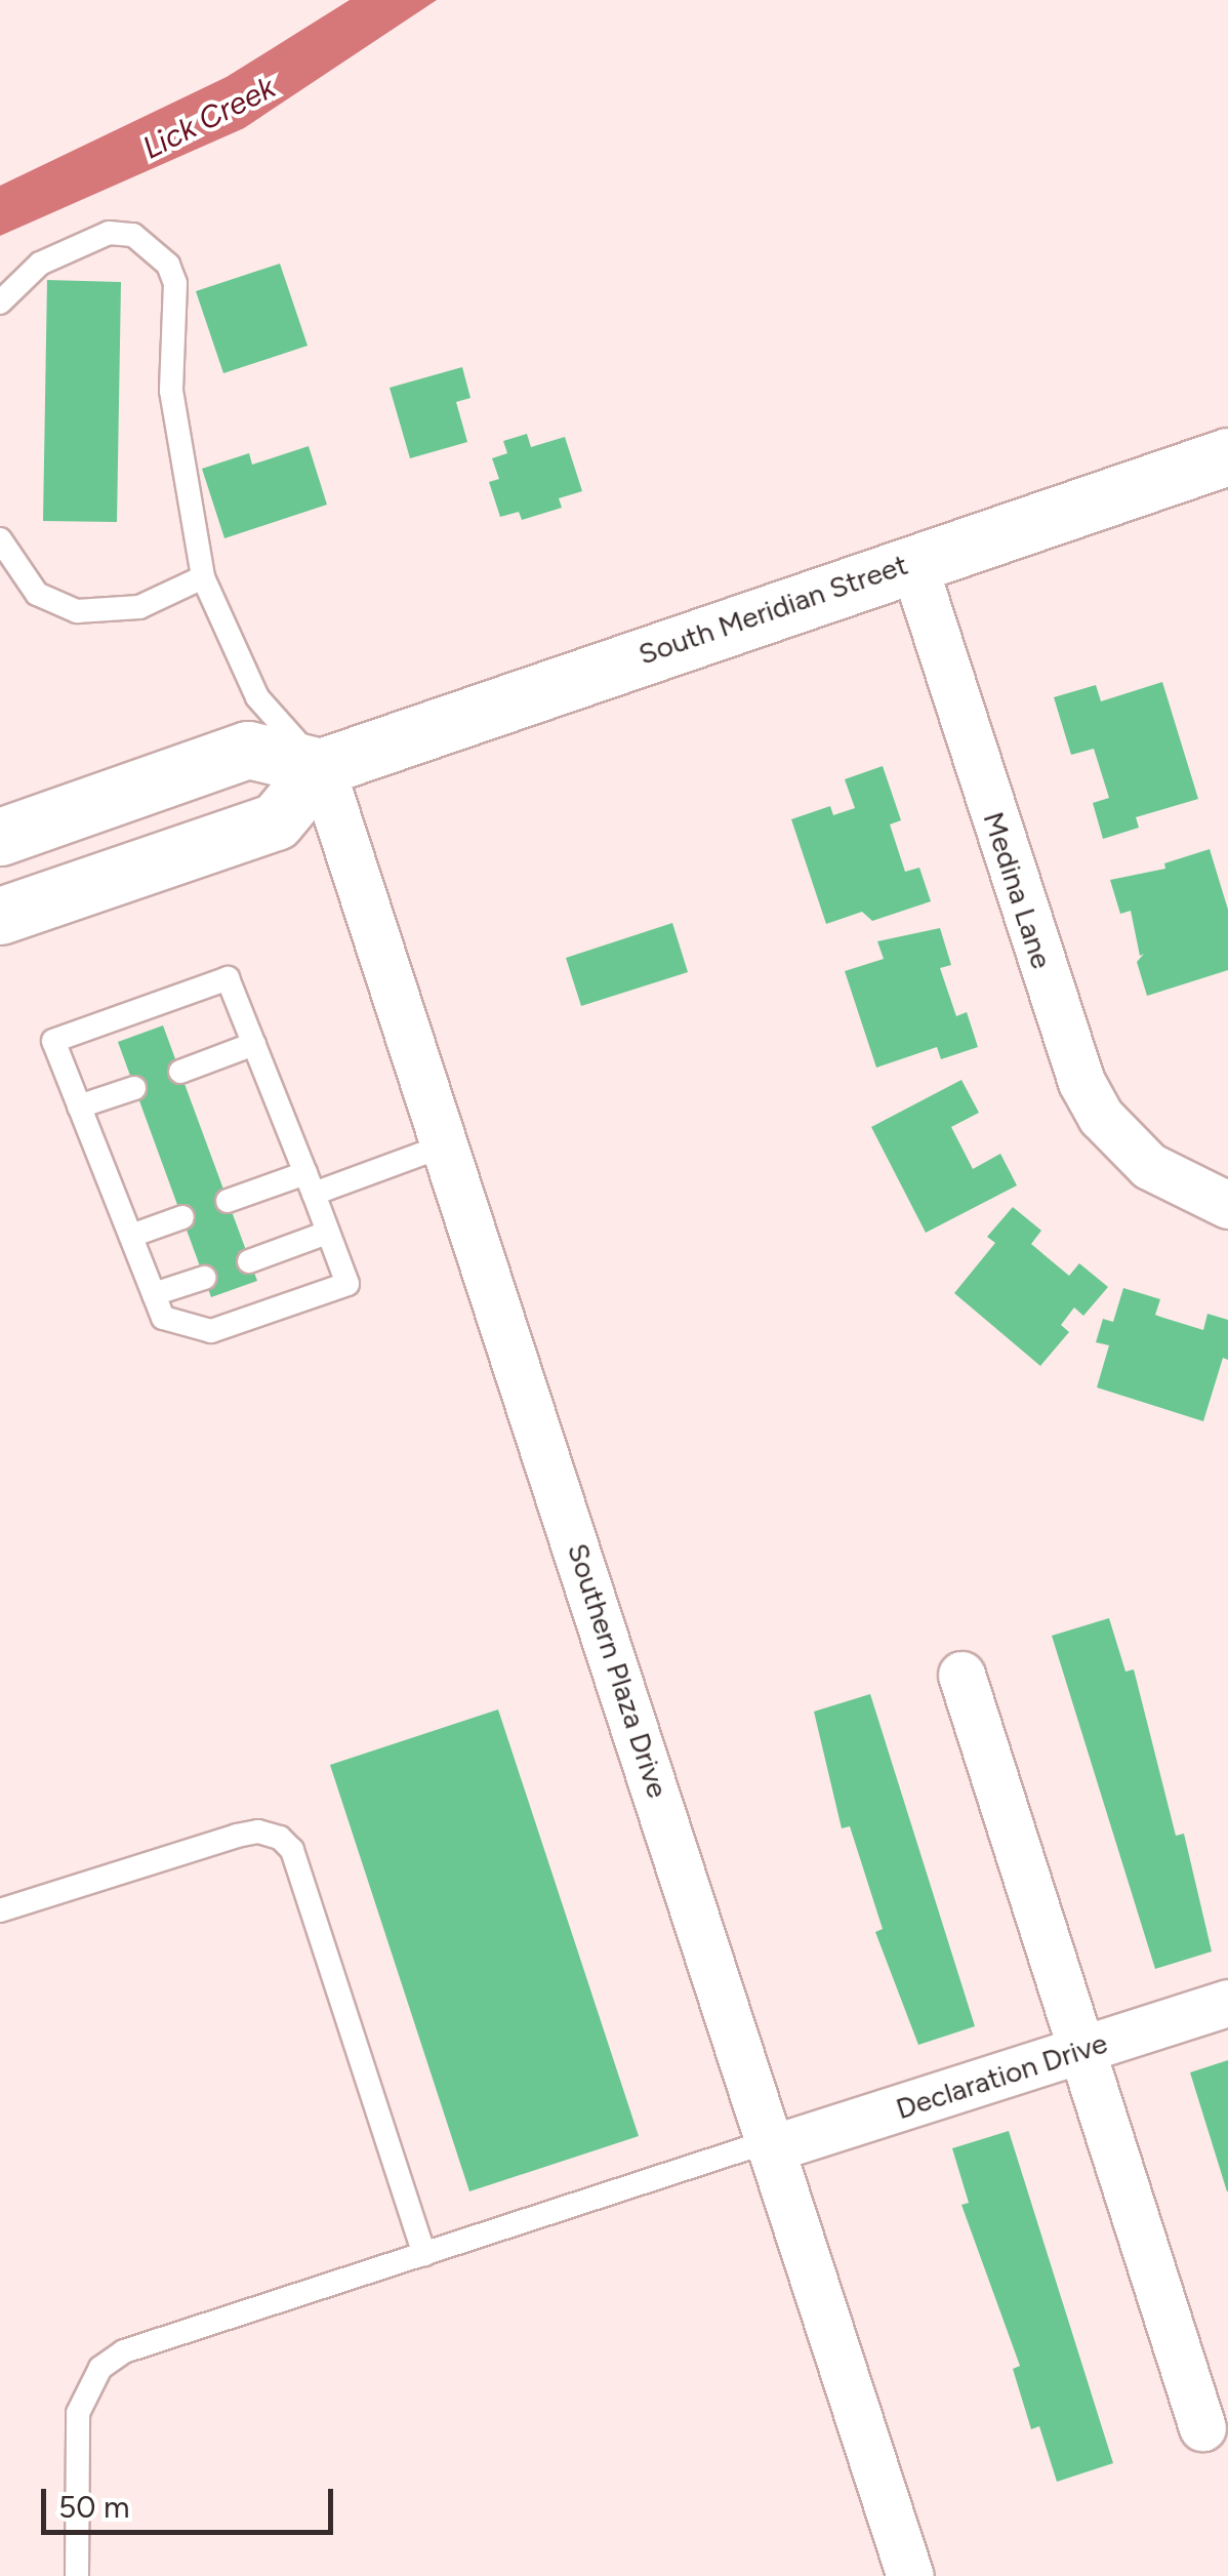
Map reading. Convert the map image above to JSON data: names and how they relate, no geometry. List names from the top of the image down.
{
  "streets": {
    "main road": ["South Meridian Street"],
    "street": ["Medina Lane", "Southern Plaza Drive", "Declaration Drive"]
  },
  "crossings": [
    ["South Meridian Street", "Medina Lane"],
    ["South Meridian Street", "Southern Plaza Drive"],
    ["Southern Plaza Drive", "Declaration Drive"]
  ],
  "water": ["Lick Creek"],
  "scale_bar": "50 m"
}
